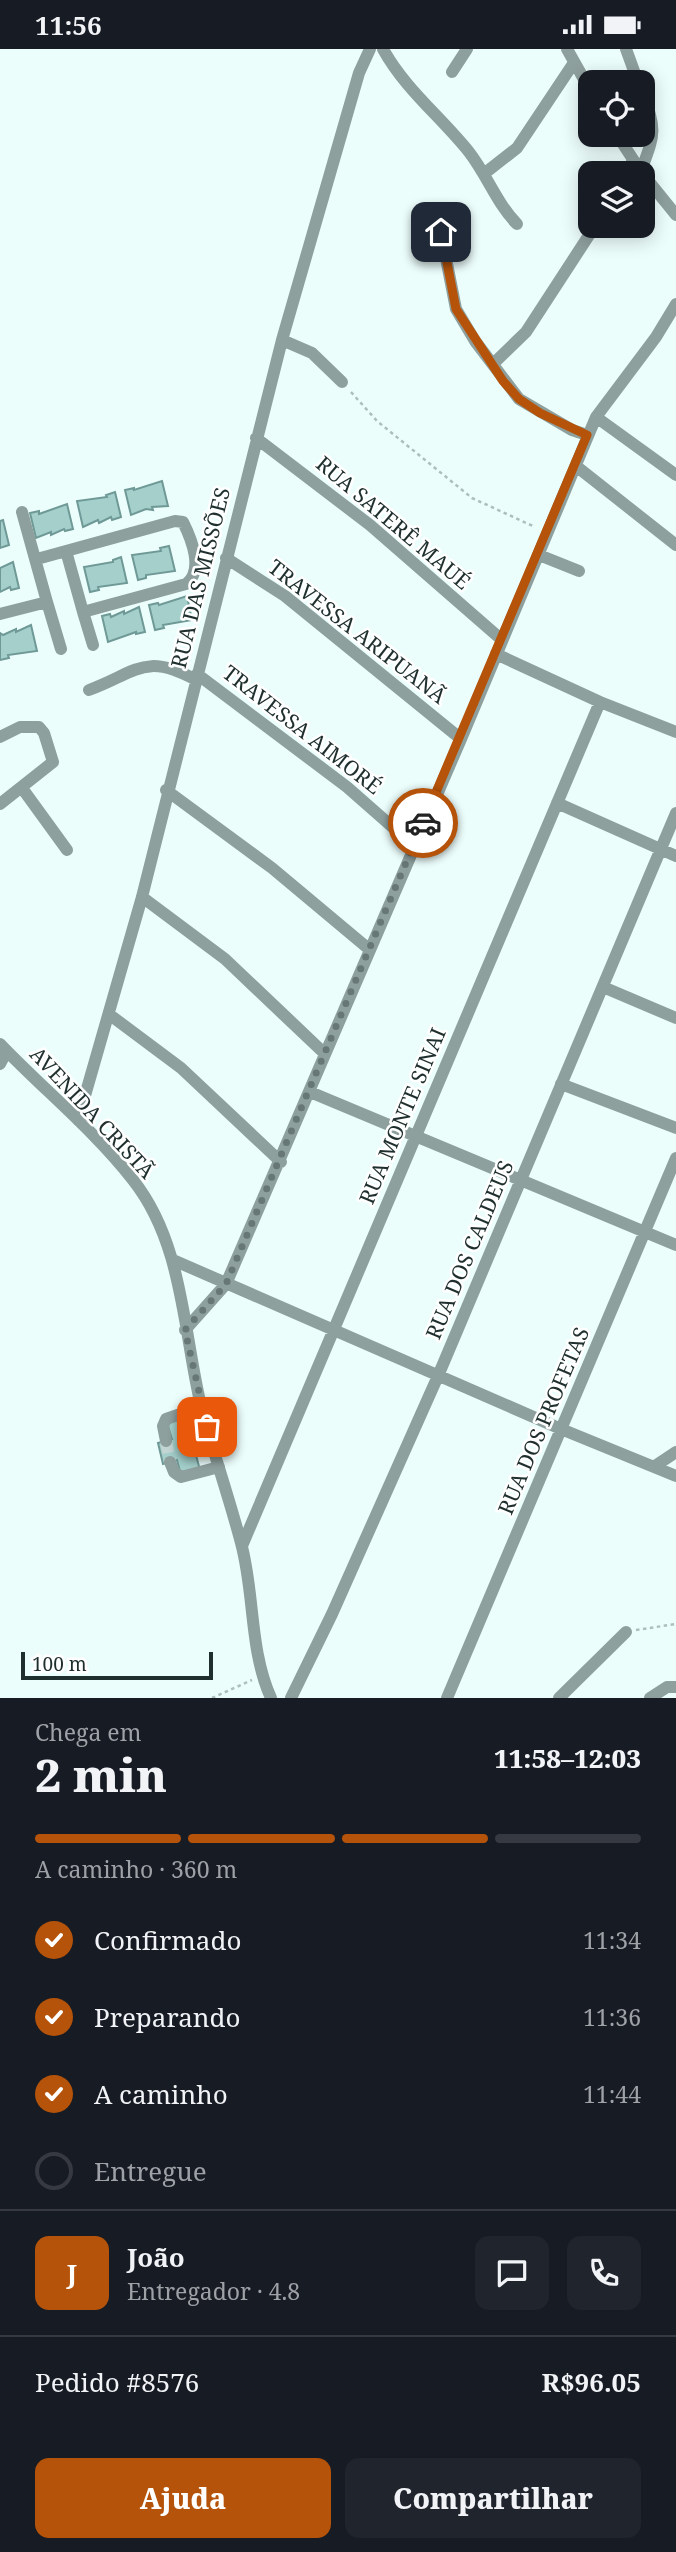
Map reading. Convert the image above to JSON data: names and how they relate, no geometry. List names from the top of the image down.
{
  "streets": {
    "street": [
      "RUA SATERÊ MAUÉ",
      "RUA DAS MISSÕES",
      "TRAVESSA ARIPUANÃ",
      "TRAVESSA AIMORÉ",
      "AVENIDA CRISTÃ",
      "RUA MONTE SINAI",
      "RUA DOS CALDEUS",
      "RUA DOS PROFETAS"
    ]
  },
  "crossings": [
    ["RUA SATERÊ MAUÉ", "RUA DAS MISSÕES"],
    ["RUA DAS MISSÕES", "TRAVESSA ARIPUANÃ"],
    ["RUA DAS MISSÕES", "TRAVESSA AIMORÉ"],
    ["RUA DAS MISSÕES", "AVENIDA CRISTÃ"],
    ["AVENIDA CRISTÃ", "RUA MONTE SINAI"]
  ],
  "scale_bar": "100 m",
  "page": {
    "status": "11:56",
    "scale": "100 m",
    "heading": ["2 min", "Chega em", "11:58–12:03"],
    "panel": [
      "João",
      "Entregador · 4.8",
      "Pedido #8576",
      "R$96.05"
    ],
    "bar": "A caminho · 360 m",
    "list": [
      ["Confirmado", "11:34"],
      ["Preparando", "11:36"],
      ["A caminho", "11:44"],
      "Entregue"
    ],
    "round": "J",
    "buttons": ["Ajuda", "Compartilhar"]
  }
}
